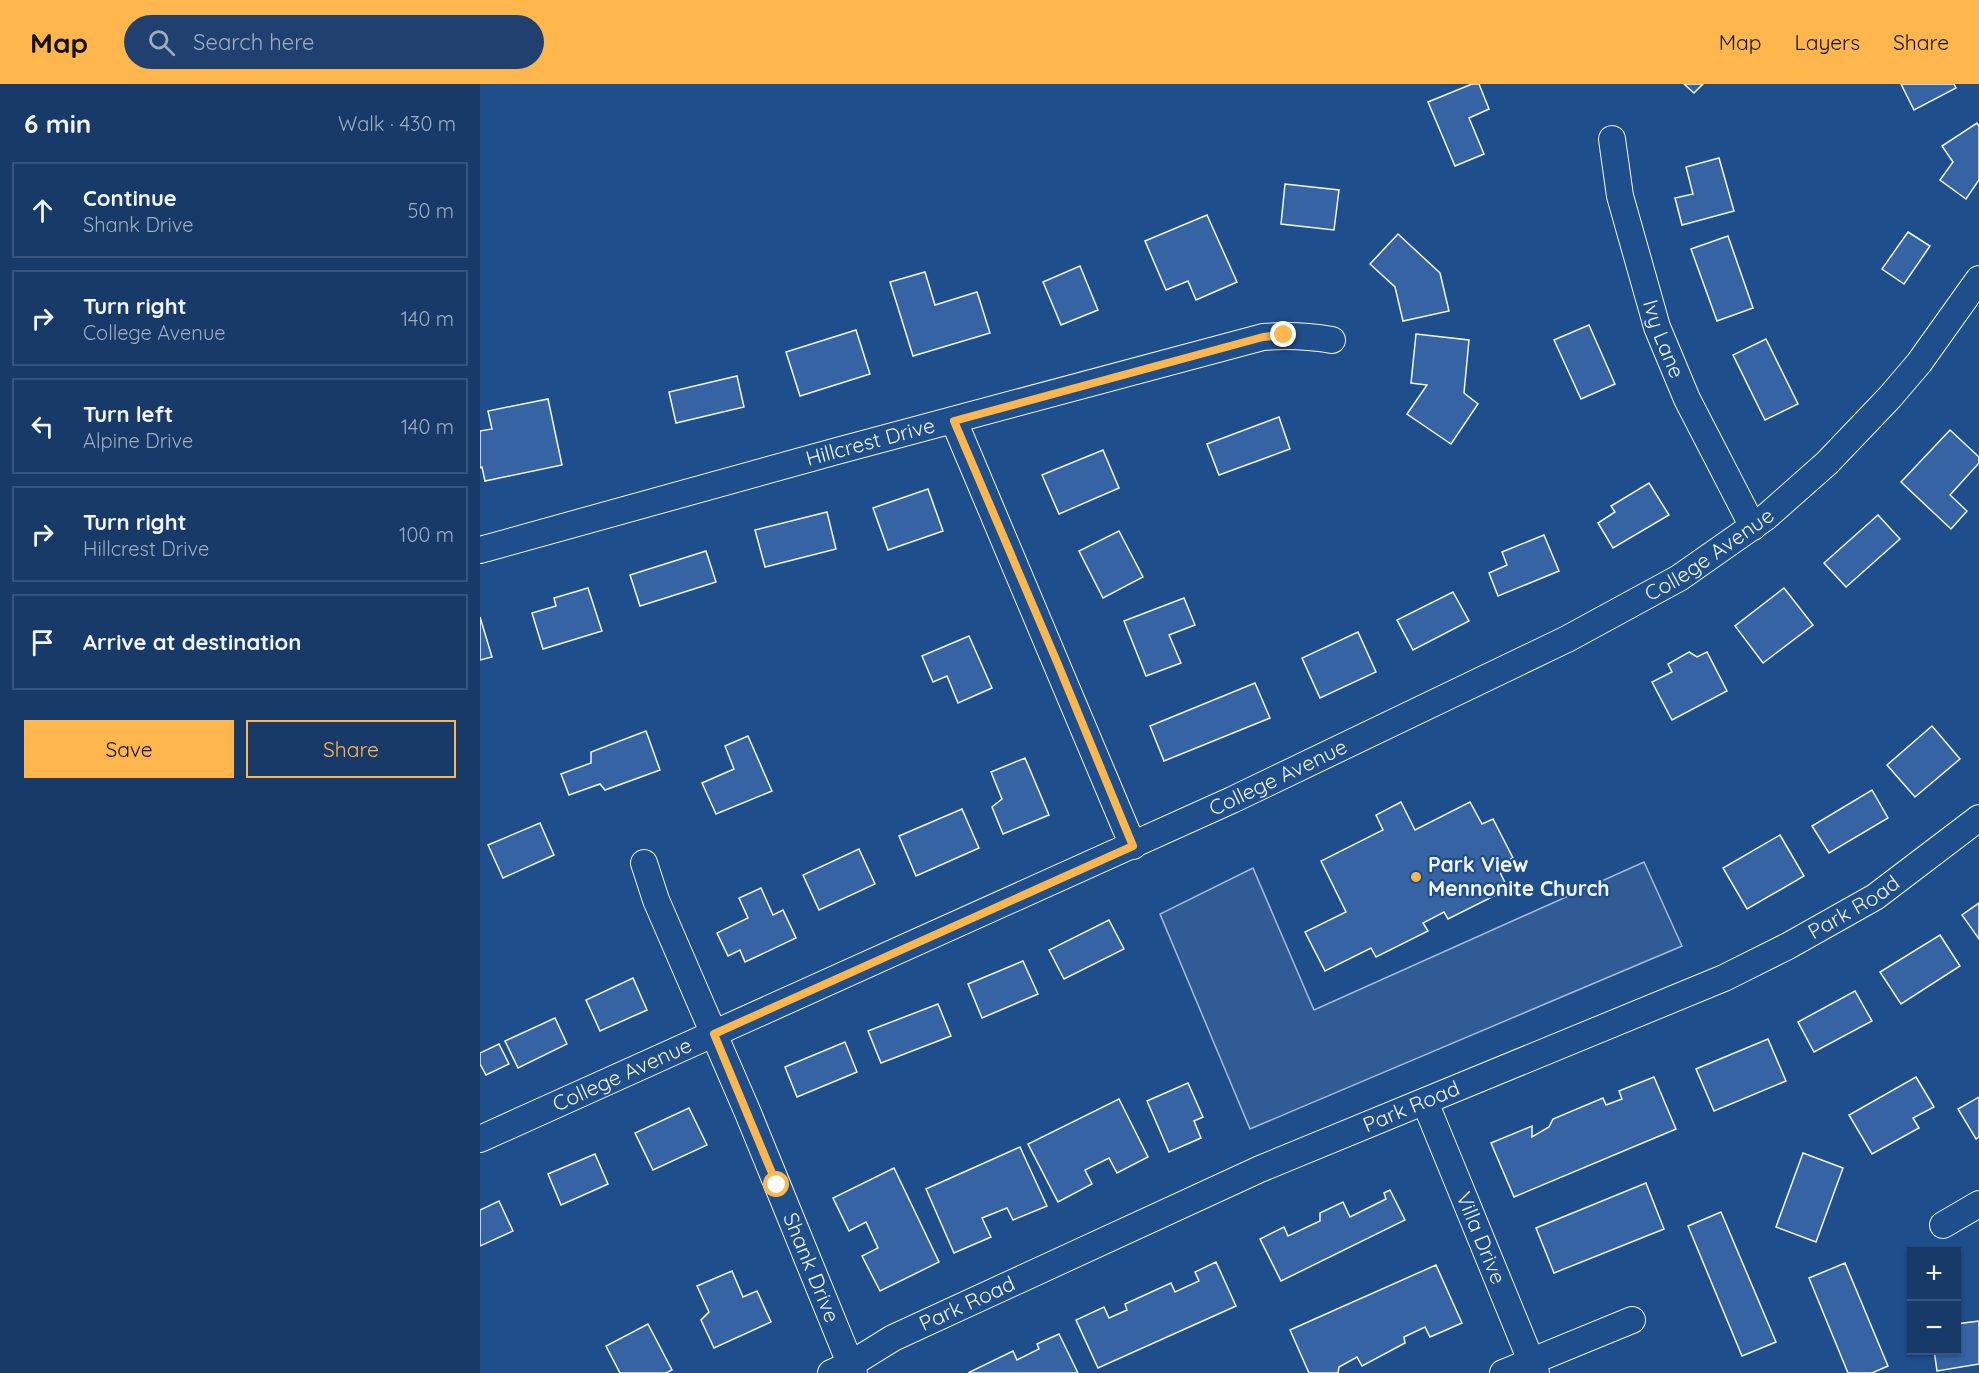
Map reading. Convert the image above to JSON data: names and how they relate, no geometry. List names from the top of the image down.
{
  "streets": {
    "street": [
      "Ivy Lane",
      "Hillcrest Drive",
      "College Avenue",
      "Park Road",
      "Villa Drive",
      "Shank Drive"
    ]
  },
  "crossings": [
    ["Ivy Lane", "College Avenue"],
    ["College Avenue", "Shank Drive"],
    ["Park Road", "Villa Drive"],
    ["Park Road", "Shank Drive"]
  ],
  "places": ["Park View Mennonite Church"],
  "page": {
    "header": "Map",
    "search": "Search here",
    "nav": ["Map", "Layers", "Share"],
    "heading": ["6 min", "Walk · 430 m"],
    "list": [
      ["Continue", "Shank Drive", "50 m"],
      ["Turn right", "College Avenue", "140 m"],
      ["Turn left", "Alpine Drive", "140 m"],
      ["Turn right", "Hillcrest Drive", "100 m"],
      "Arrive at destination"
    ],
    "buttons": ["Save", "Share"],
    "map_buttons": ["+", "−"]
  }
}
